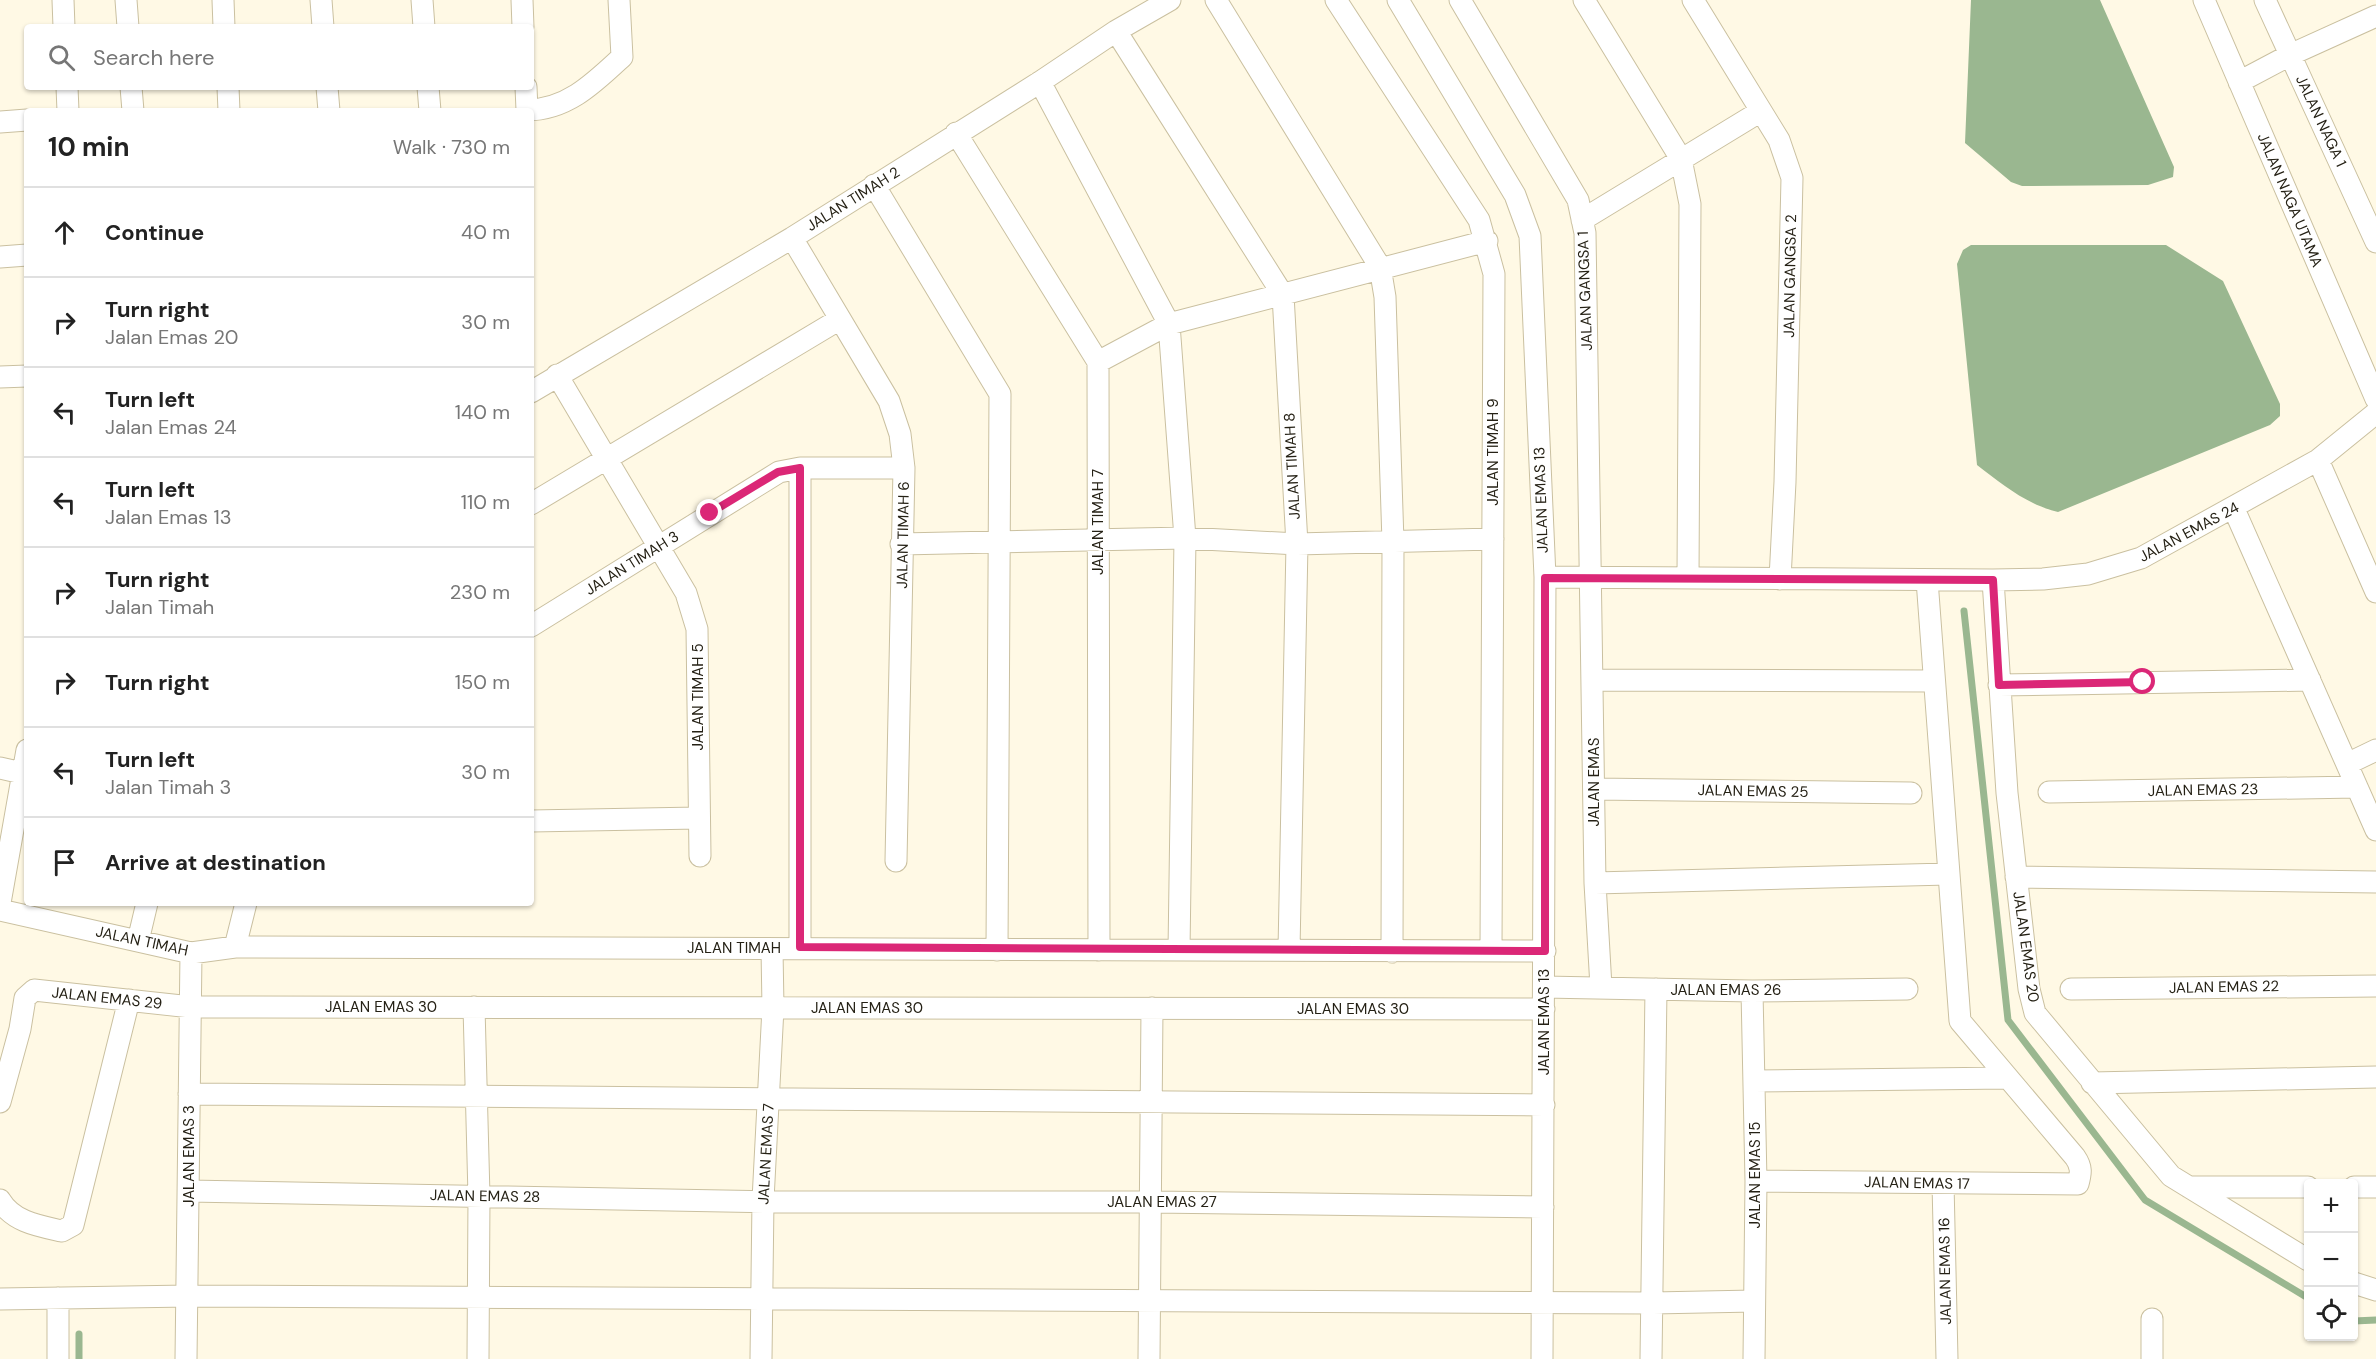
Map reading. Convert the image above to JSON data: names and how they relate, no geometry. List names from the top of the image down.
{
  "streets": {
    "street": [
      "JALAN NAGA 1",
      "JALAN TIMAH 2",
      "JALAN NAGA UTAMA",
      "JALAN GANGSA 2",
      "JALAN GANGSA 1",
      "JALAN TIMAH 9",
      "JALAN TIMAH 8",
      "JALAN EMAS 13",
      "JALAN TIMAH 7",
      "JALAN EMAS 24",
      "JALAN TIMAH 6",
      "JALAN TIMAH 3",
      "JALAN TIMAH 5",
      "JALAN EMAS",
      "JALAN EMAS 23",
      "JALAN EMAS 25",
      "JALAN TIMAH",
      "JALAN EMAS 20",
      "JALAN EMAS 22",
      "JALAN EMAS 26",
      "JALAN EMAS 29",
      "JALAN EMAS 30",
      "JALAN EMAS 7",
      "JALAN EMAS 3",
      "JALAN EMAS 15",
      "JALAN EMAS 17",
      "JALAN EMAS 28",
      "JALAN EMAS 27",
      "JALAN EMAS 16"
    ]
  },
  "crossings": [
    ["JALAN TIMAH 2", "JALAN TIMAH 8"],
    ["JALAN TIMAH 2", "JALAN TIMAH 6"],
    ["JALAN TIMAH 2", "JALAN TIMAH 5"],
    ["JALAN GANGSA 2", "JALAN EMAS 24"],
    ["JALAN GANGSA 1", "JALAN EMAS 24"],
    ["JALAN GANGSA 1", "JALAN EMAS"],
    ["JALAN TIMAH 9", "JALAN TIMAH"],
    ["JALAN TIMAH 8", "JALAN TIMAH"],
    ["JALAN EMAS 13", "JALAN EMAS 24"],
    ["JALAN EMAS 13", "JALAN TIMAH"],
    ["JALAN EMAS 13", "JALAN EMAS 26"],
    ["JALAN EMAS 13", "JALAN EMAS 30"],
    ["JALAN EMAS 13", "JALAN EMAS 27"],
    ["JALAN TIMAH 7", "JALAN TIMAH"],
    ["JALAN EMAS 24", "JALAN EMAS"],
    ["JALAN EMAS 24", "JALAN EMAS 20"],
    ["JALAN TIMAH 6", "JALAN TIMAH 3"],
    ["JALAN TIMAH 3", "JALAN TIMAH 5"],
    ["JALAN EMAS", "JALAN EMAS 25"],
    ["JALAN EMAS", "JALAN EMAS 26"],
    ["JALAN TIMAH", "JALAN EMAS 7"],
    ["JALAN TIMAH", "JALAN EMAS 3"],
    ["JALAN EMAS 26", "JALAN EMAS 15"],
    ["JALAN EMAS 29", "JALAN EMAS 30"],
    ["JALAN EMAS 29", "JALAN EMAS 3"],
    ["JALAN EMAS 30", "JALAN EMAS 7"],
    ["JALAN EMAS 30", "JALAN EMAS 3"],
    ["JALAN EMAS 7", "JALAN EMAS 28"],
    ["JALAN EMAS 7", "JALAN EMAS 27"],
    ["JALAN EMAS 3", "JALAN EMAS 28"],
    ["JALAN EMAS 15", "JALAN EMAS 17"],
    ["JALAN EMAS 17", "JALAN EMAS 16"],
    ["JALAN EMAS 28", "JALAN EMAS 27"]
  ],
  "page": {
    "search": "Search here",
    "heading": ["10 min", "Walk · 730 m"],
    "list": [
      ["Continue", "40 m"],
      ["Turn right", "Jalan Emas 20", "30 m"],
      ["Turn left", "Jalan Emas 24", "140 m"],
      ["Turn left", "Jalan Emas 13", "110 m"],
      ["Turn right", "Jalan Timah", "230 m"],
      ["Turn right", "150 m"],
      ["Turn left", "Jalan Timah 3", "30 m"],
      "Arrive at destination"
    ],
    "map_buttons": ["+", "−"]
  }
}
